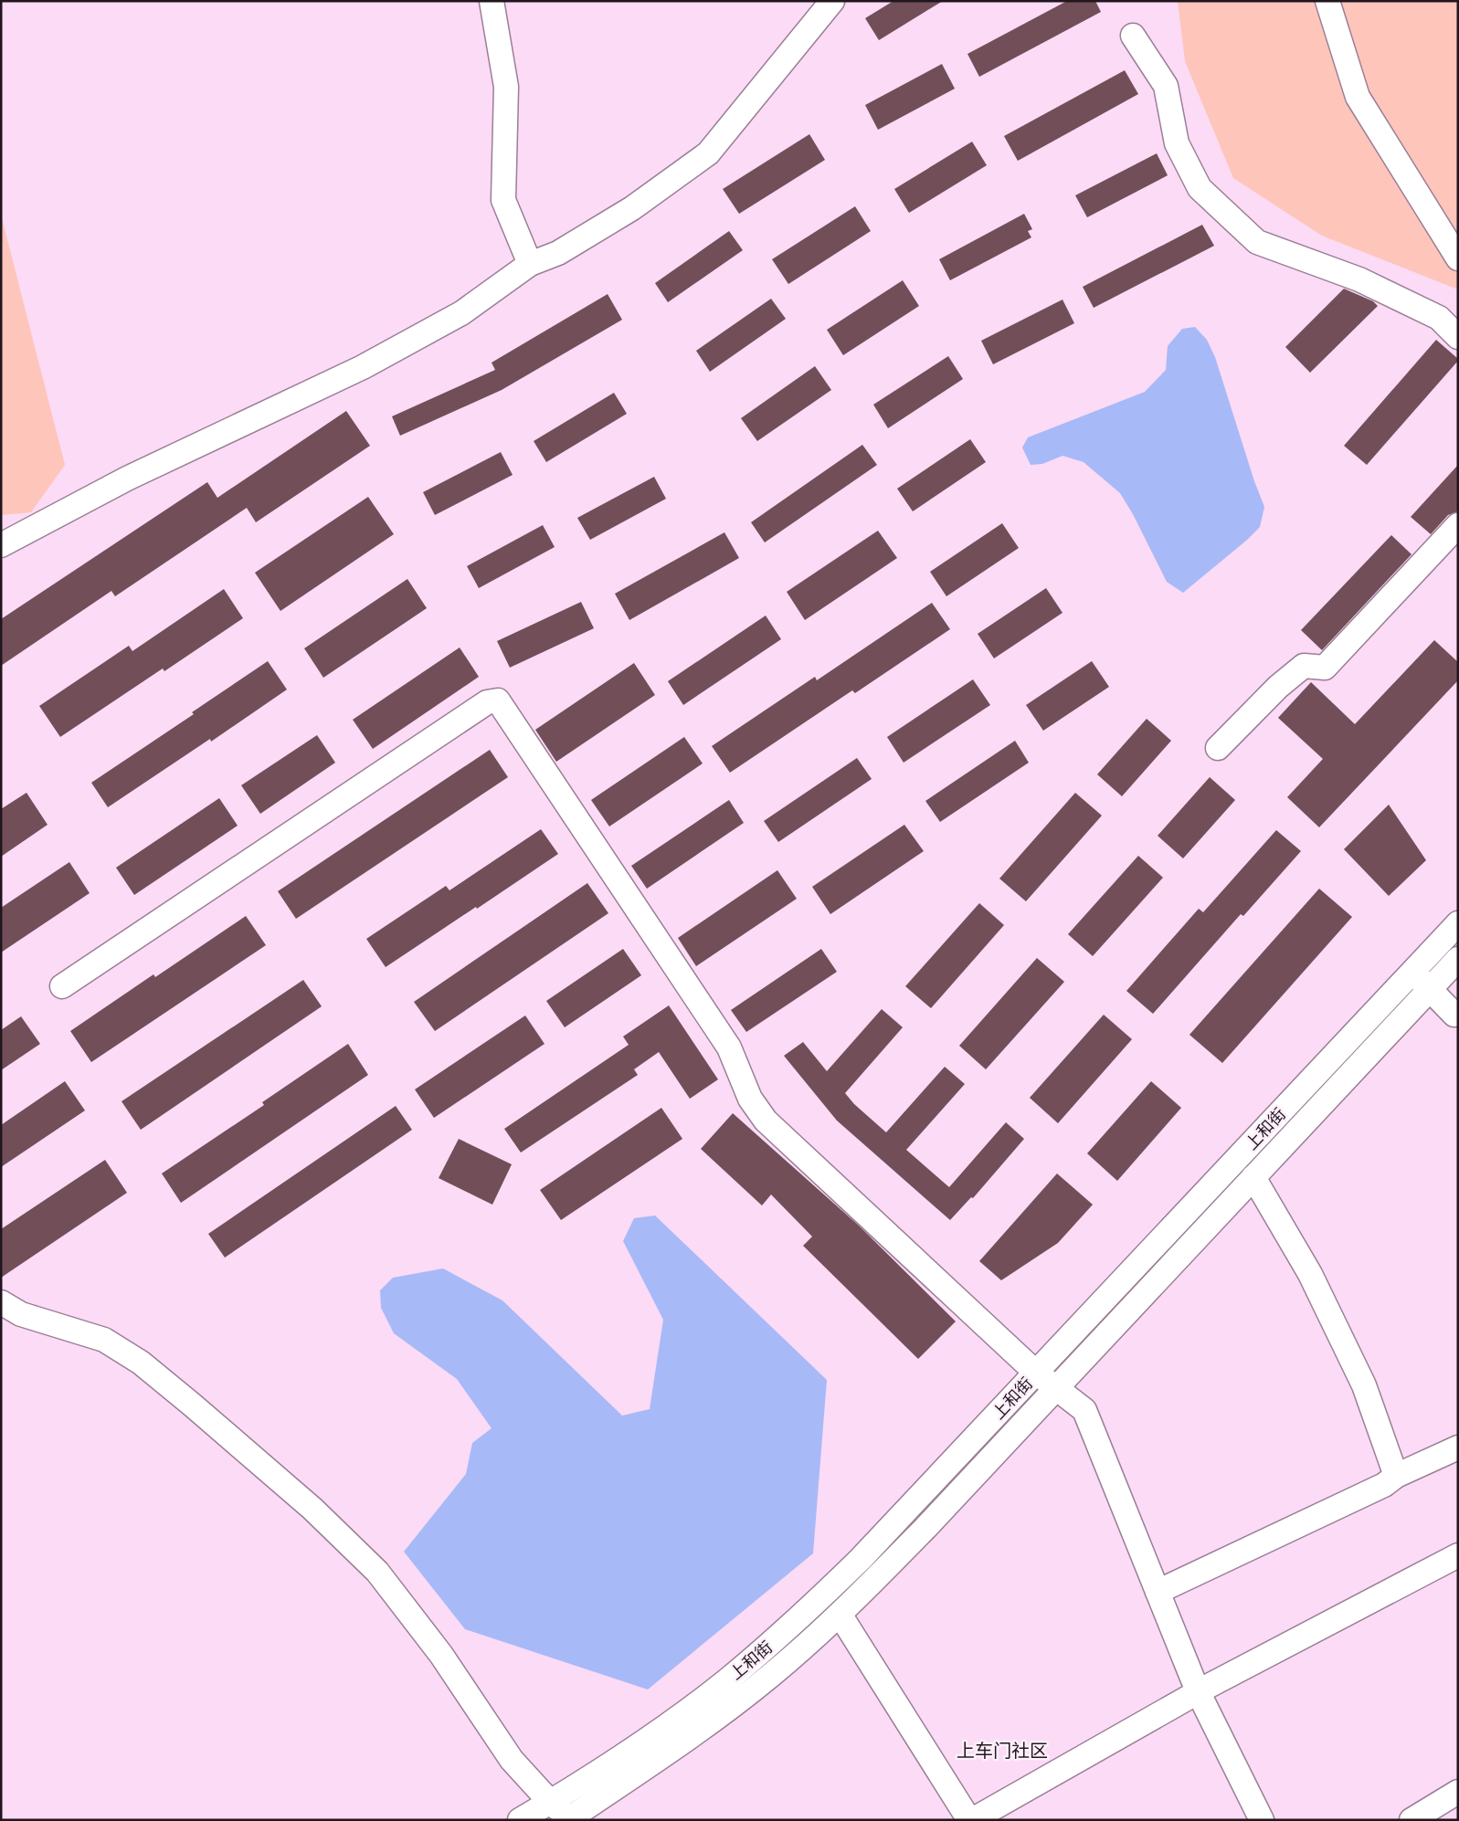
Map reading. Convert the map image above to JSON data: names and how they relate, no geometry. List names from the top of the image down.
{
  "streets": {
    "street": ["上和街"]
  },
  "districts": ["上车门社区"]
}
